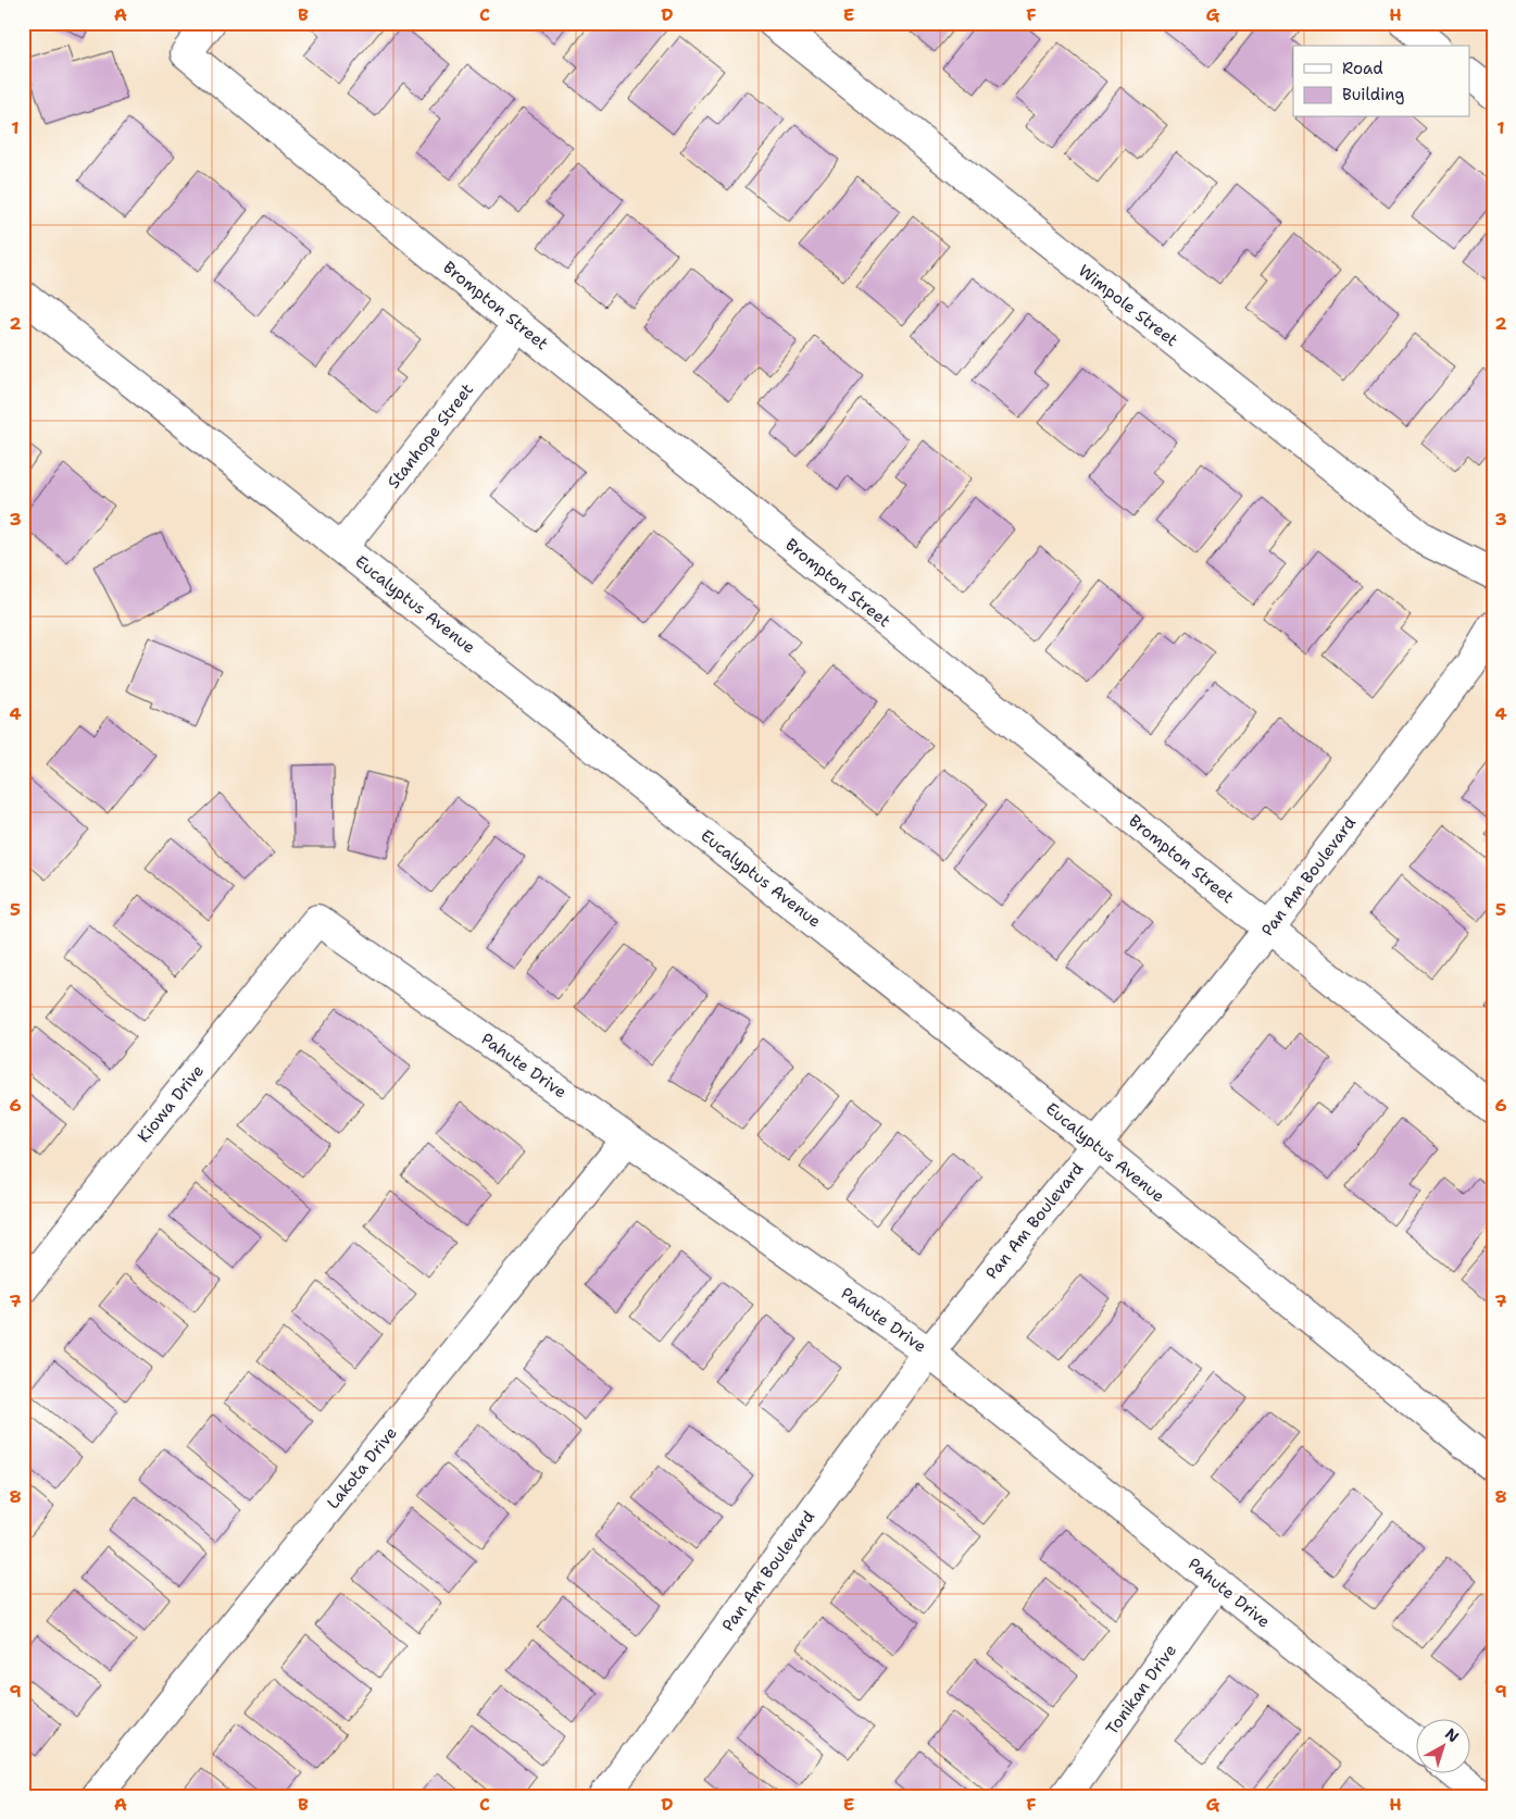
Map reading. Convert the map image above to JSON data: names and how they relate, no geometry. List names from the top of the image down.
{
  "streets": {
    "street": [
      "Brompton Street",
      "Wimpole Street",
      "Stanhope Street",
      "Eucalyptus Avenue",
      "Pan Am Boulevard",
      "Pahute Drive",
      "Kiowa Drive",
      "Lakota Drive",
      "Tonikan Drive"
    ]
  },
  "crossings": [
    ["Brompton Street", "Stanhope Street"],
    ["Brompton Street", "Pan Am Boulevard"],
    ["Stanhope Street", "Eucalyptus Avenue"],
    ["Eucalyptus Avenue", "Pan Am Boulevard"],
    ["Pan Am Boulevard", "Pahute Drive"],
    ["Pahute Drive", "Kiowa Drive"],
    ["Pahute Drive", "Lakota Drive"],
    ["Pahute Drive", "Tonikan Drive"]
  ],
  "legend": ["Road", "Building"],
  "north": "top right",
  "grid": {
    "columns": [
      "A",
      "B",
      "C",
      "D",
      "E",
      "F",
      "G",
      "H"
    ],
    "rows": [
      "1",
      "2",
      "3",
      "4",
      "5",
      "6",
      "7",
      "8",
      "9"
    ]
  }
}
